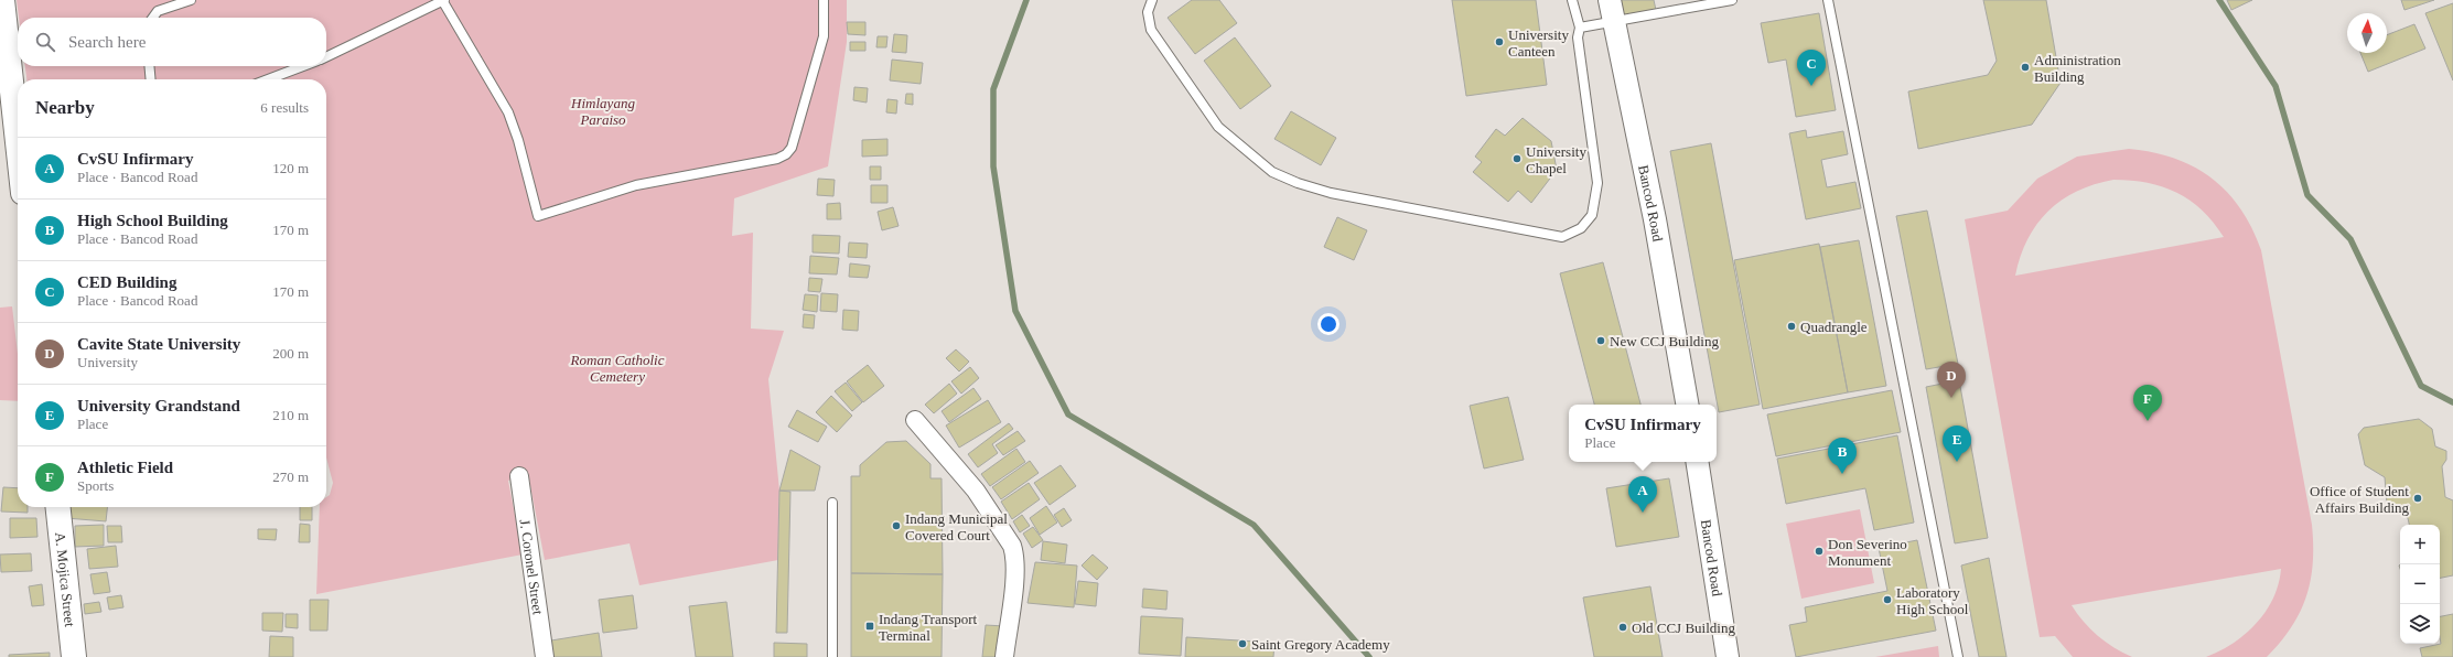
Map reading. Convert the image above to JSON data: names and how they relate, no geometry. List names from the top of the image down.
{
  "streets": {
    "main road": ["A. Mojica Street"],
    "street": ["Bancod Road", "J. Coronel Street"]
  },
  "parks": ["Himlayang Paraiso", "Roman Catholic Cemetery"],
  "places": {
    "other": [
      "University Canteen",
      "Administration Building",
      "University Chapel",
      "Quadrangle",
      "New CCJ Building",
      "Office of Student Affairs Building",
      "Indang Municipal Covered Court",
      "Don Severino Monument",
      "Laboratory High School",
      "Old CCJ Building",
      "Saint Gregory Academy"
    ],
    "transit": ["Indang Transport Terminal"]
  },
  "north": "top",
  "page": {
    "search": "Search here",
    "pins": [
      "C",
      "D",
      "F",
      "E",
      "B",
      "A"
    ],
    "heading": ["Nearby", "6 results"],
    "list": [
      {
        "mark": "A",
        "name": "CvSU Infirmary",
        "note": "Place · Bancod Road",
        "value": "120 m"
      },
      {
        "mark": "B",
        "name": "High School Building",
        "note": "Place · Bancod Road",
        "value": "170 m"
      },
      {
        "mark": "C",
        "name": "CED Building",
        "note": "Place · Bancod Road",
        "value": "170 m"
      },
      {
        "mark": "D",
        "name": "Cavite State University",
        "note": "University",
        "value": "200 m"
      },
      {
        "mark": "E",
        "name": "University Grandstand",
        "note": "Place",
        "value": "210 m"
      },
      {
        "mark": "F",
        "name": "Athletic Field",
        "note": "Sports",
        "value": "270 m"
      }
    ],
    "popup": ["CvSU Infirmary", "Place"],
    "map_buttons": ["+", "−"]
  }
}
